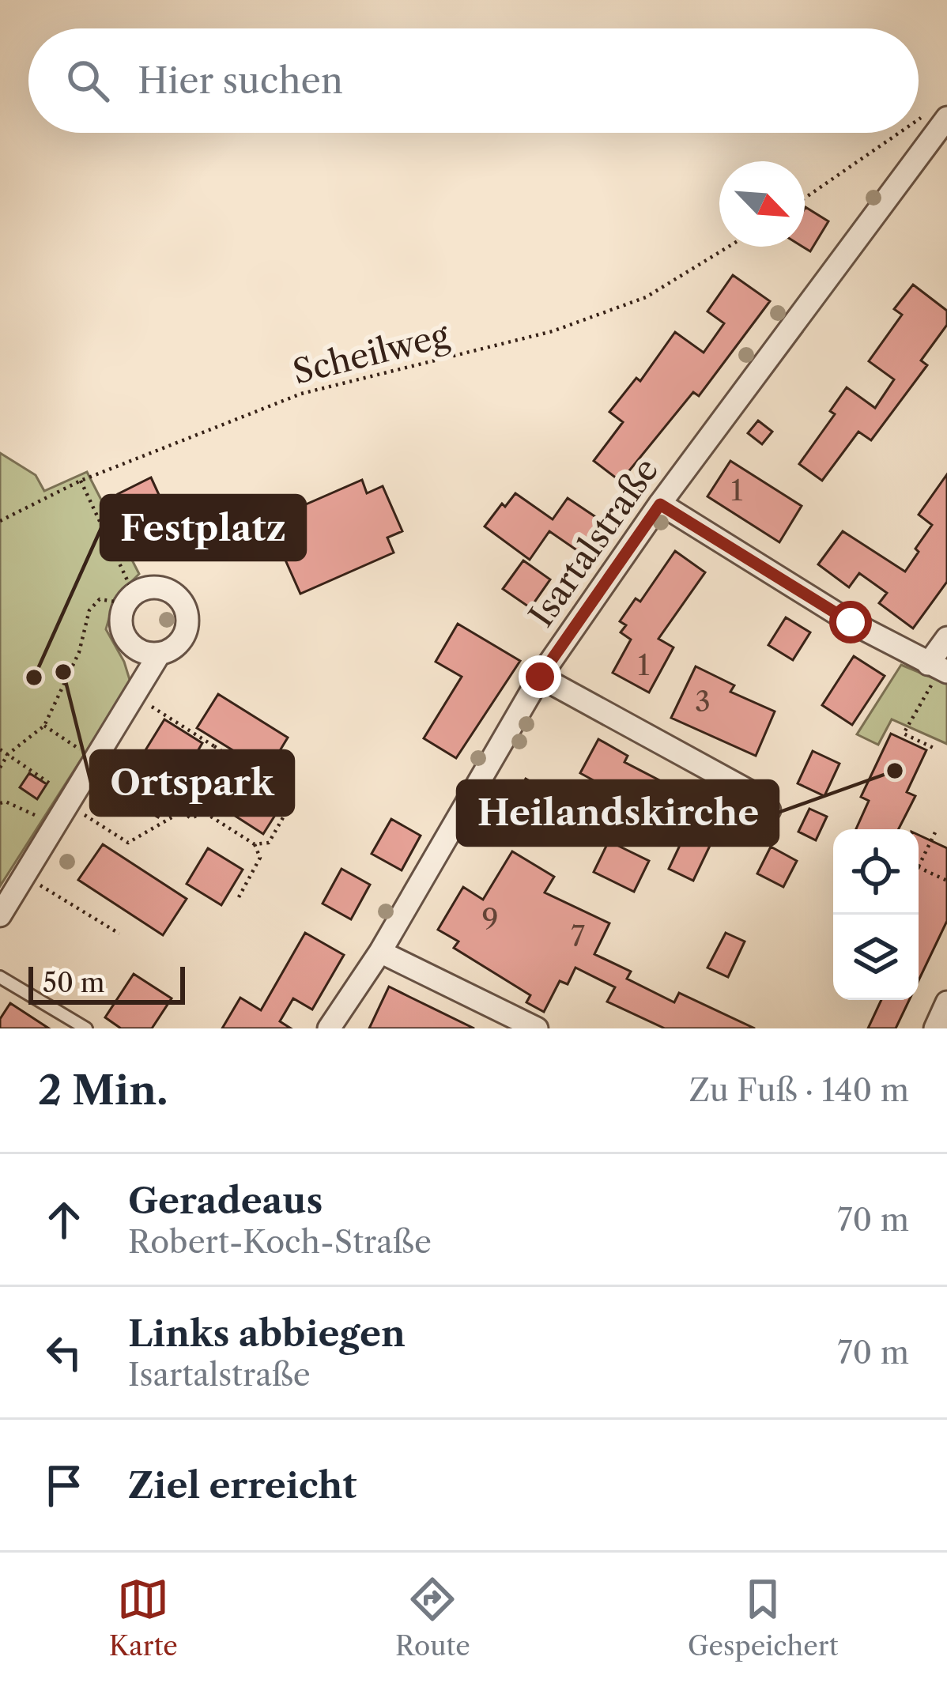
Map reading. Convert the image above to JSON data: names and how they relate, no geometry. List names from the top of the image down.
{
  "streets": {
    "street": ["Isartalstraße"],
    "path": ["Scheilweg"]
  },
  "places": ["Ortspark", "Festplatz", "Heilandskirche"],
  "house_numbers": [
    "1",
    "1",
    "3",
    "9",
    "7"
  ],
  "scale_bar": "50 m",
  "north": "bottom right",
  "page": {
    "search": "Hier suchen",
    "scale": "50 m",
    "heading": ["2 Min.", "Zu Fuß · 140 m"],
    "list": [
      ["Geradeaus", "Robert-Koch-Straße", "70 m"],
      ["Links abbiegen", "Isartalstraße", "70 m"],
      "Ziel erreicht"
    ],
    "nav": ["Karte", "Route", "Gespeichert"]
  }
}
